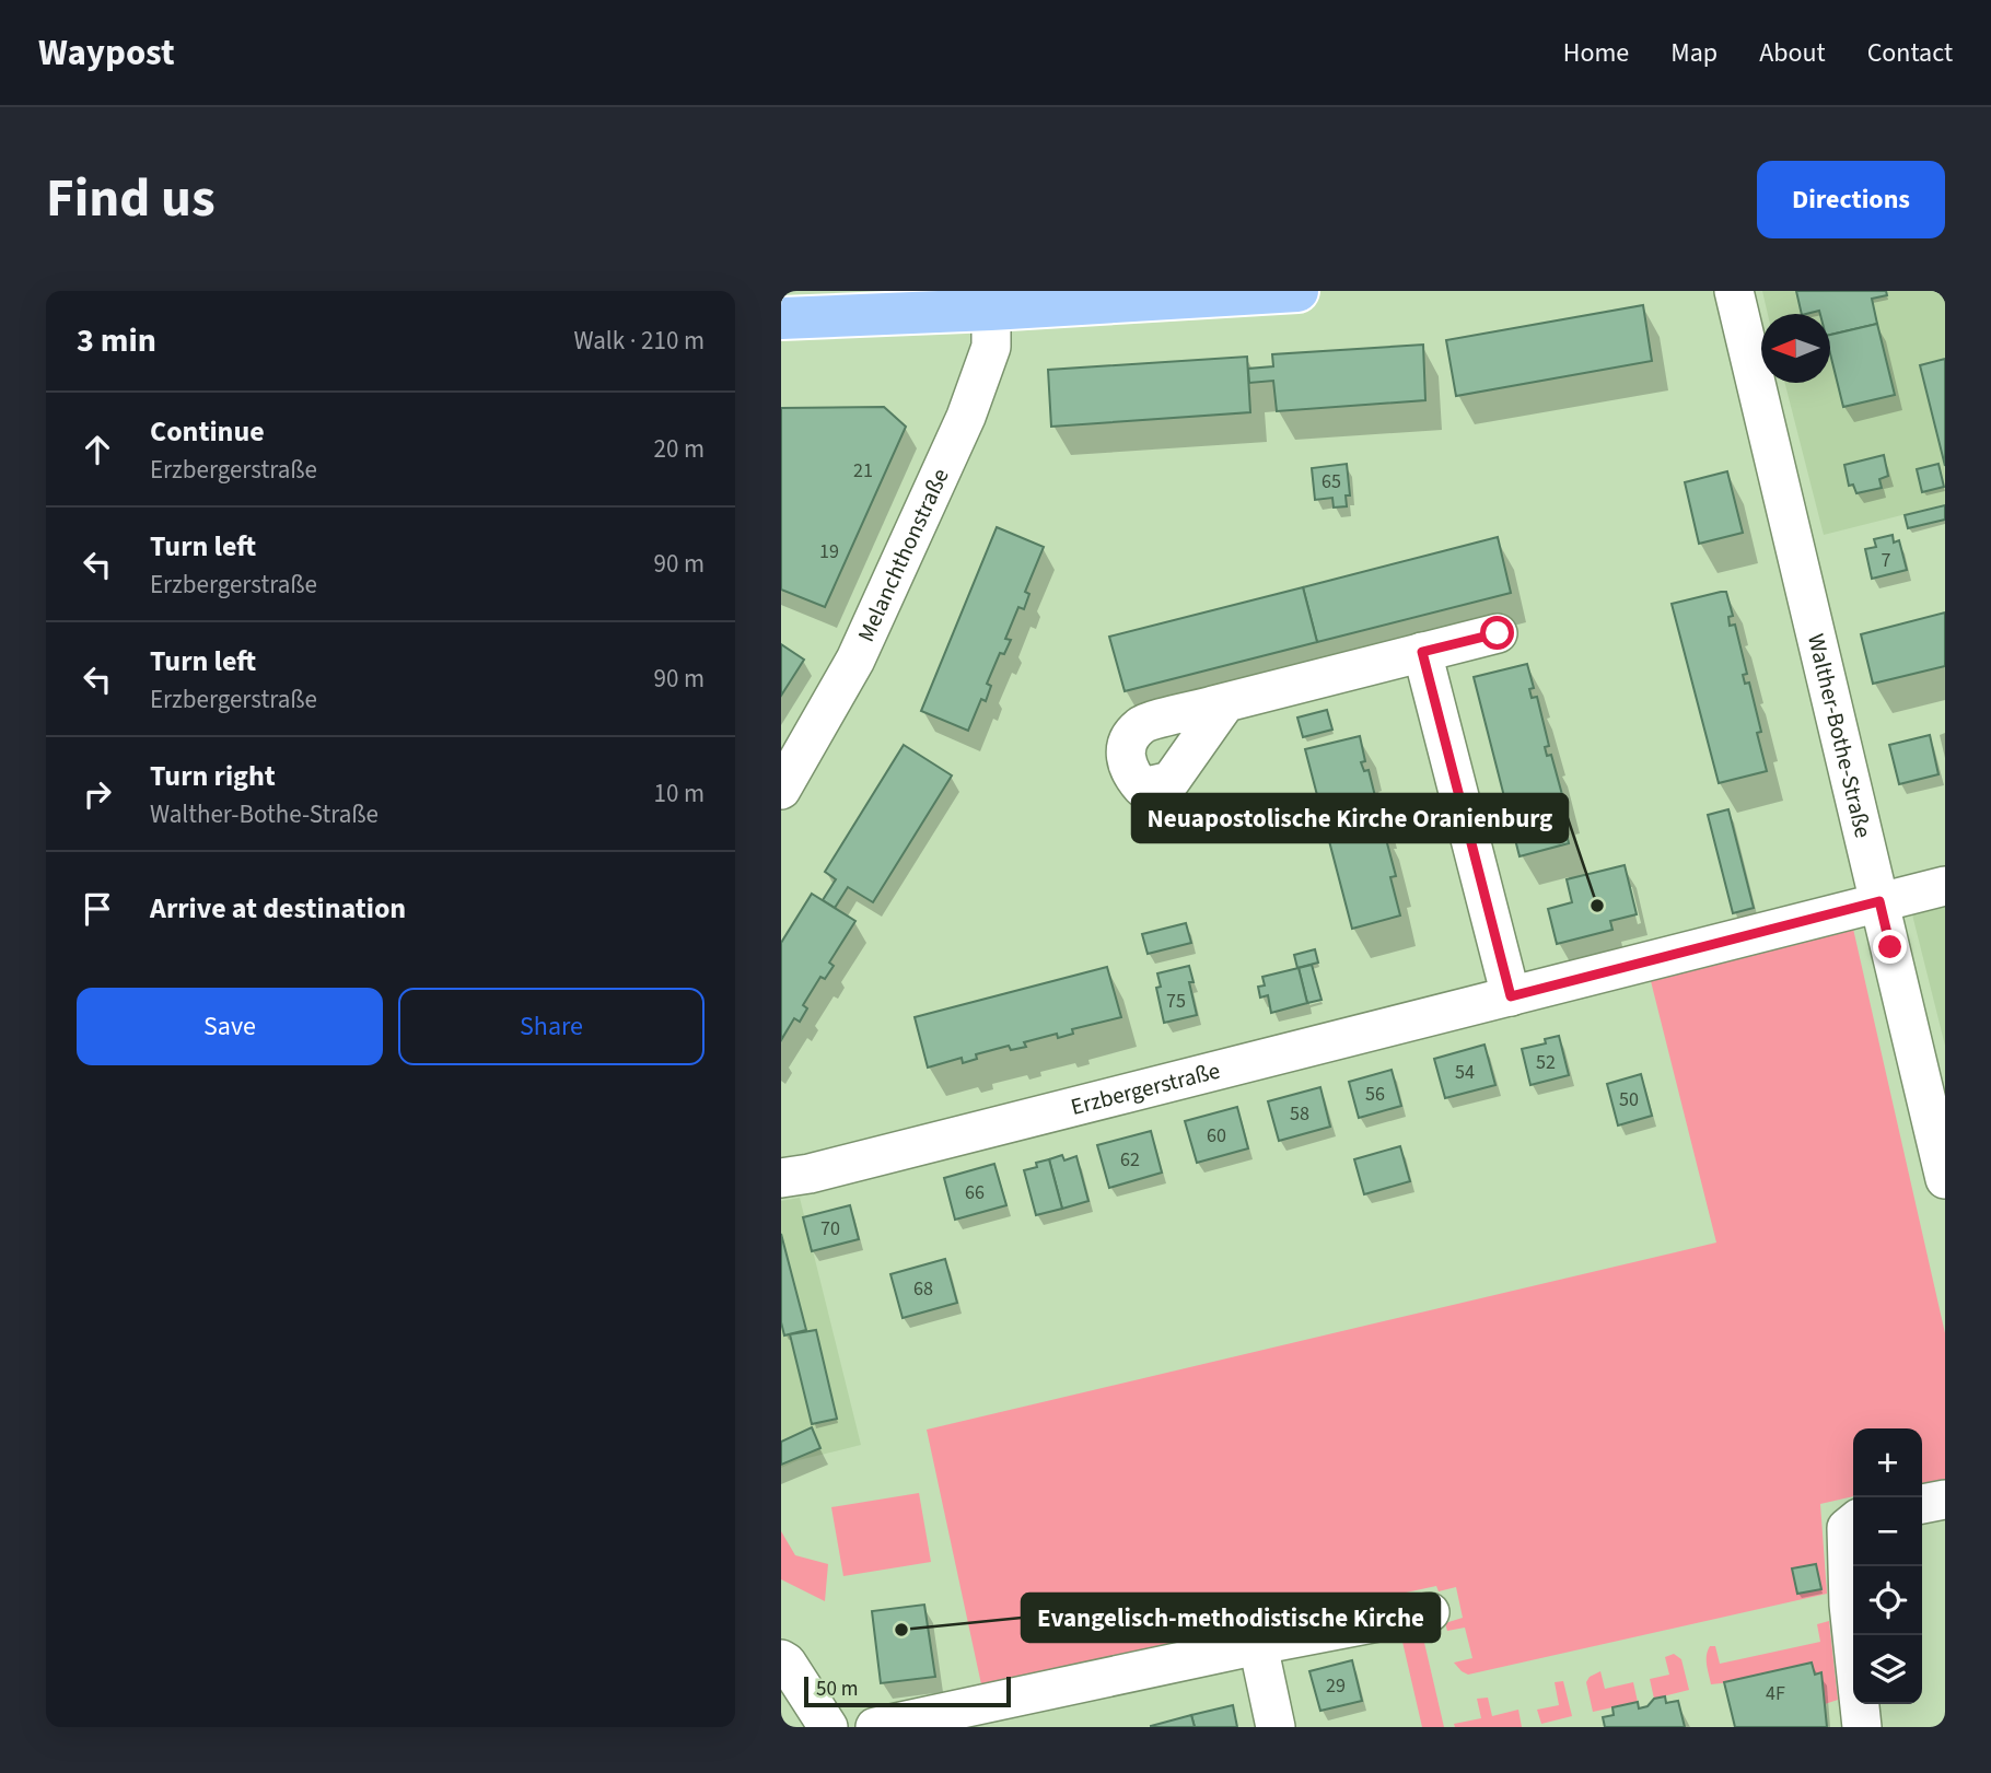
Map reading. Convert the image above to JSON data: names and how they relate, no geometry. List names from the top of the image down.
{
  "streets": {
    "street": ["Melanchthonstraße", "Walther-Bothe-Straße", "Erzbergerstraße"]
  },
  "crossings": [
    ["Walther-Bothe-Straße", "Erzbergerstraße"]
  ],
  "places": ["Neuapostolische Kirche Oranienburg", "Evangelisch-methodistische Kirche"],
  "house_numbers": [
    "21",
    "65",
    "19",
    "7",
    "75",
    "52",
    "54",
    "56",
    "50",
    "58",
    "60",
    "62",
    "66",
    "70",
    "68",
    "29",
    "4F"
  ],
  "scale_bar": "50 m",
  "north": "left",
  "page": {
    "header": "Waypost",
    "nav": [
      "Home",
      "Map",
      "About",
      "Contact"
    ],
    "title": "Find us",
    "buttons": [
      "Directions",
      ["Save", "Share"]
    ],
    "heading": ["3 min", "Walk · 210 m"],
    "list": [
      ["Continue", "Erzbergerstraße", "20 m"],
      ["Turn left", "Erzbergerstraße", "90 m"],
      ["Turn left", "Erzbergerstraße", "90 m"],
      ["Turn right", "Walther-Bothe-Straße", "10 m"],
      "Arrive at destination"
    ],
    "map_buttons": ["+", "−"],
    "scale": "50 m"
  }
}
